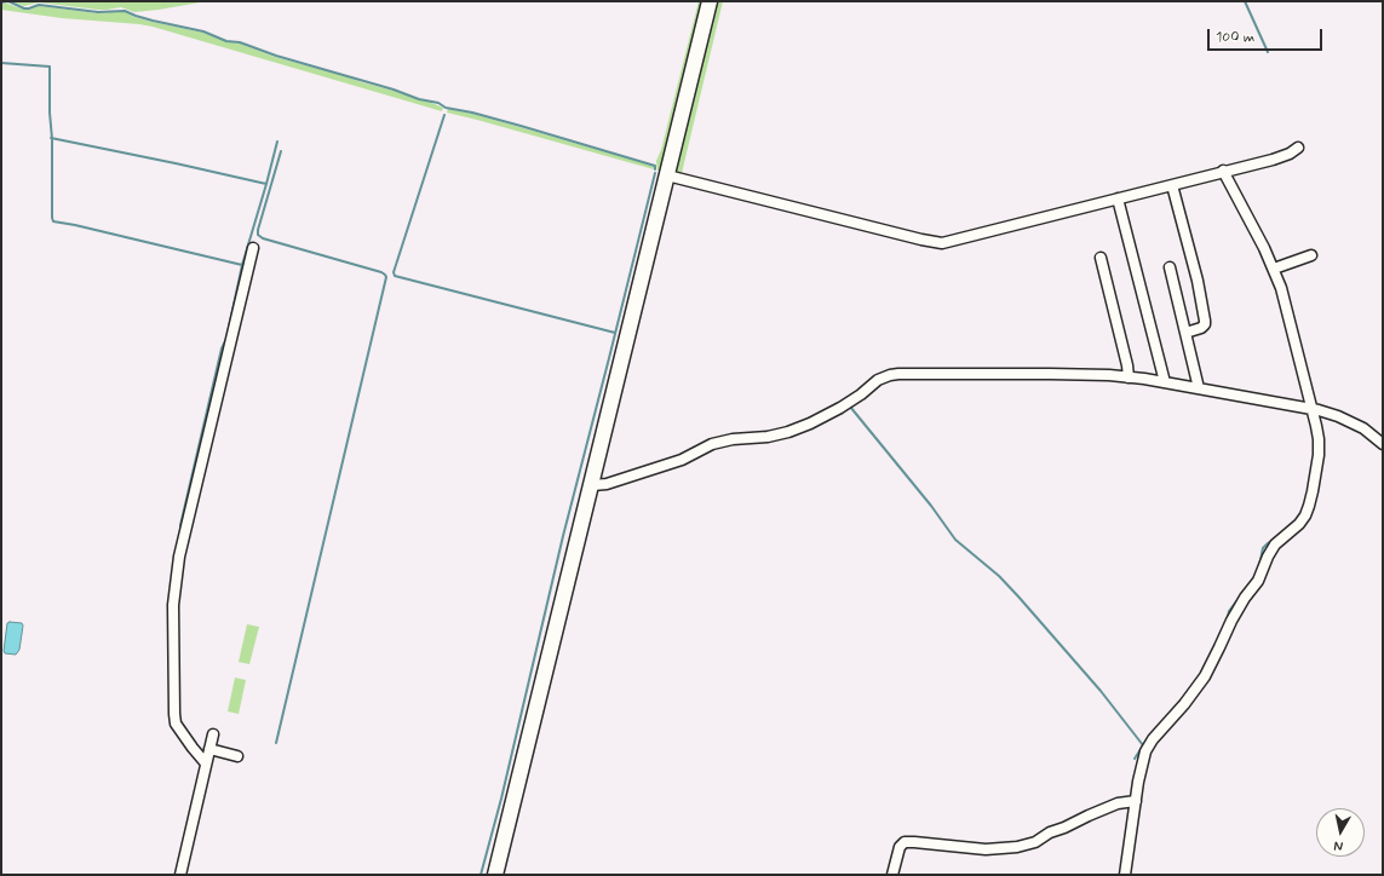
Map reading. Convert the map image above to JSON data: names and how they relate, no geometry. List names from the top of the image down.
{
  "scale_bar": "100 m",
  "north": "bottom"
}
